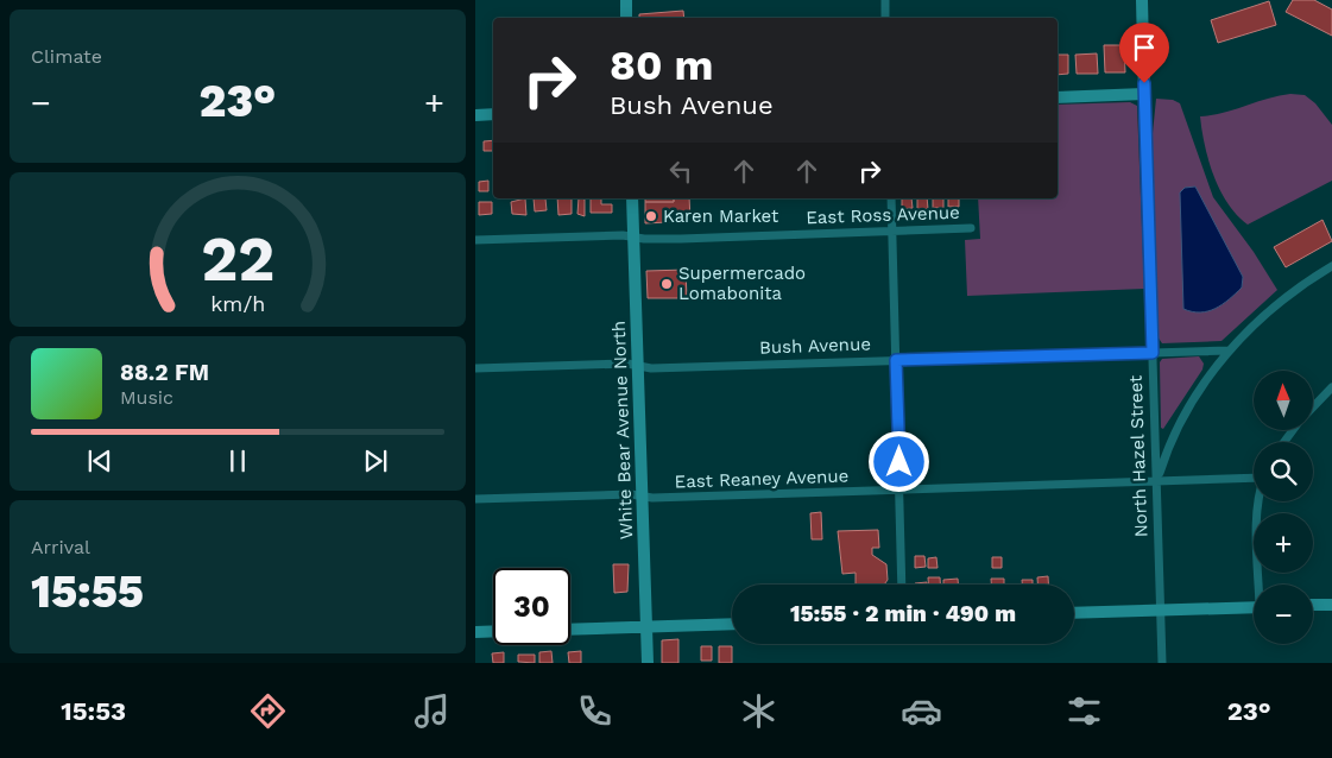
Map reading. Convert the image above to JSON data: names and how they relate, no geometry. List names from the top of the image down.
{
  "streets": {
    "main road": ["White Bear Avenue North", "North Hazel Street"],
    "street": ["East Ross Avenue", "Bush Avenue", "East Reaney Avenue"]
  },
  "crossings": [
    ["East Ross Avenue", "White Bear Avenue North"],
    ["Bush Avenue", "White Bear Avenue North"],
    ["Bush Avenue", "North Hazel Street"],
    ["White Bear Avenue North", "East Reaney Avenue"],
    ["North Hazel Street", "East Reaney Avenue"]
  ],
  "places": ["Karen Market", "Supermercado Lomabonita"],
  "north": "top",
  "page": {
    "tile": [
      "Climate",
      ["Arrival", "15:55"]
    ],
    "turn": ["80 m", "Bush Avenue"],
    "heat": ["−", "23°", "+"],
    "song": ["88.2 FM", "Music"],
    "map_buttons": ["+", "−"],
    "limit": "30",
    "trip": "15:55 · 2 min · 490 m",
    "tabs": ["15:53", "23°"],
    "gauge": ["22", "km/h"]
  }
}
